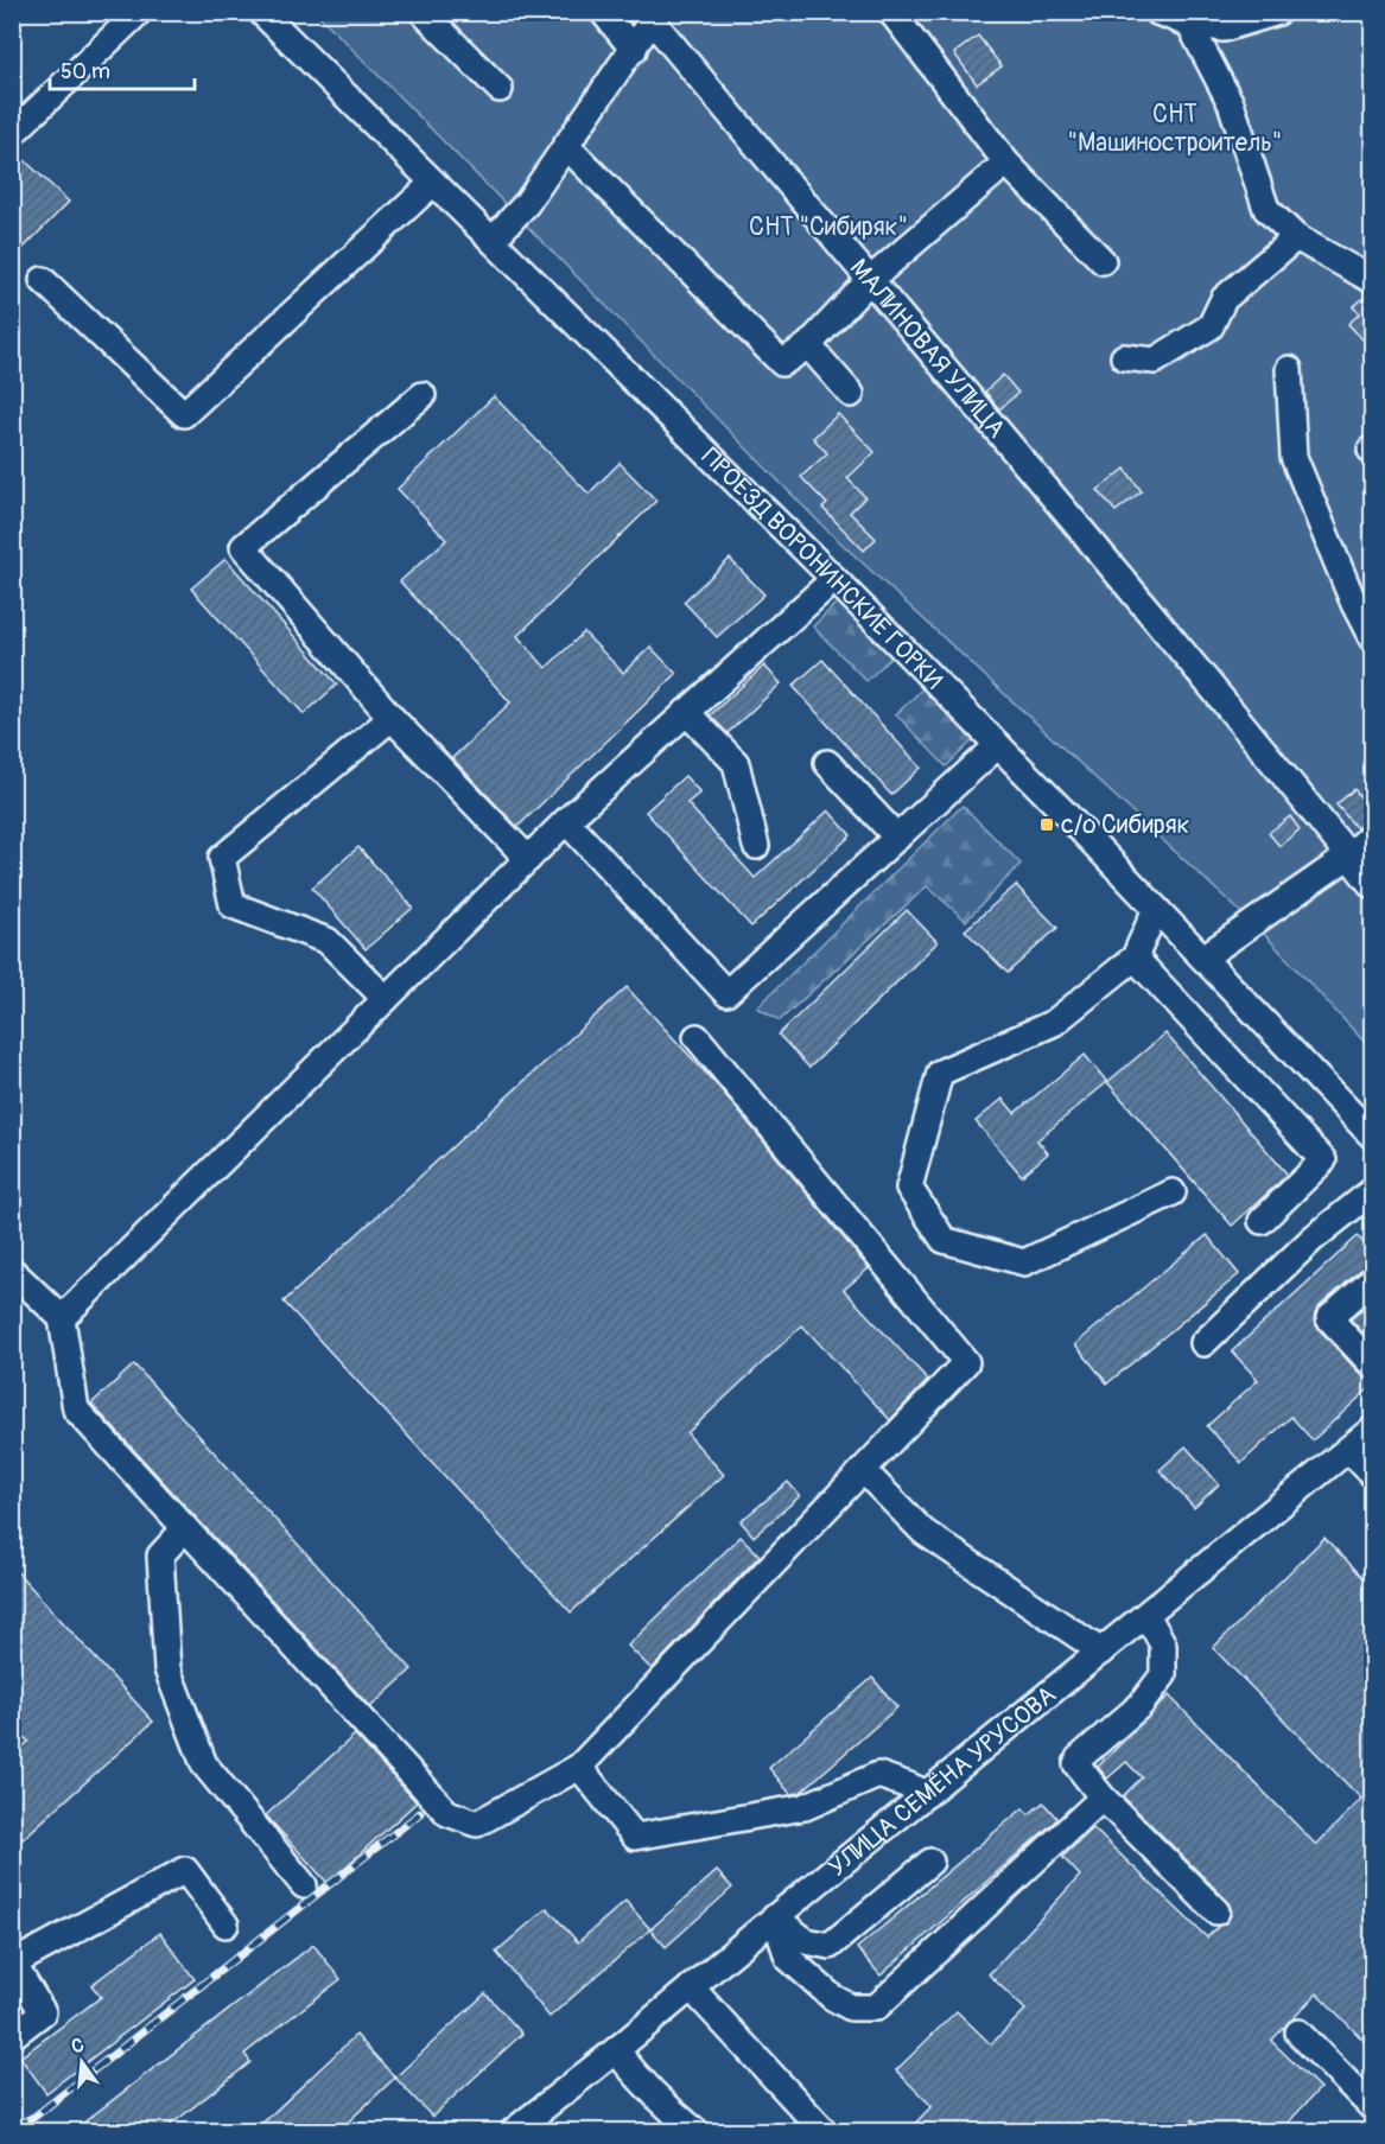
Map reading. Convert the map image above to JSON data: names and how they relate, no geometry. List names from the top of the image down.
{
  "streets": {
    "street": ["МАЛИНОВАЯ УЛИЦА", "ПРОЕЗД ВОРОНИНСКИЕ ГОРКИ", "УЛИЦА СЕМЁНА УРУСОВА"]
  },
  "parks": ["СНТ \"Машиностроитель\"", "СНТ \"Сибиряк\""],
  "places": {
    "transit": ["с/о Сибиряк"]
  },
  "scale_bar": "50 m",
  "north": "top"
}
